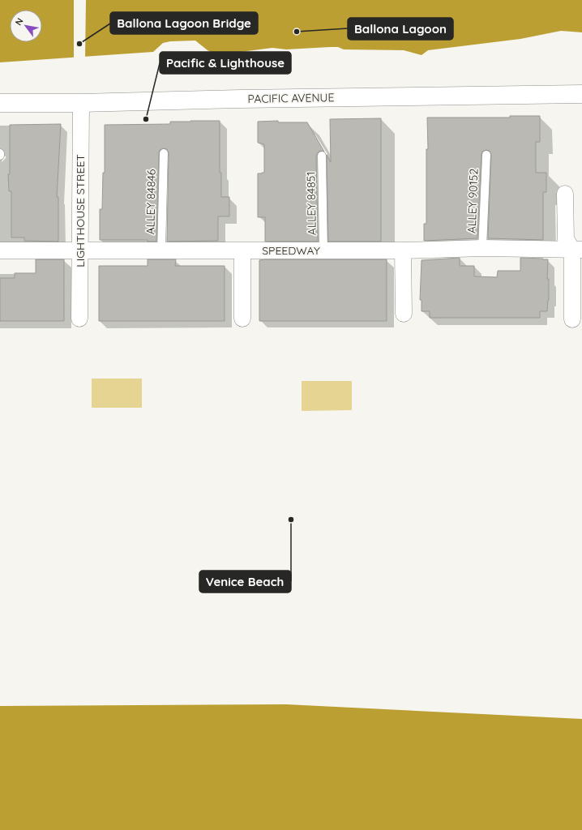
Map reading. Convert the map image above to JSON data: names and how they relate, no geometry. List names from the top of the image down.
{
  "streets": {
    "street": ["PACIFIC AVENUE", "LIGHTHOUSE STREET", "SPEEDWAY"],
    "lane": ["ALLEY 90152", "ALLEY 84846", "ALLEY 84851"]
  },
  "crossings": [
    ["PACIFIC AVENUE", "LIGHTHOUSE STREET"],
    ["ALLEY 90152", "SPEEDWAY"],
    ["ALLEY 84846", "SPEEDWAY"],
    ["ALLEY 84851", "SPEEDWAY"],
    ["LIGHTHOUSE STREET", "SPEEDWAY"]
  ],
  "places": [
    "Ballona Lagoon",
    "Ballona Lagoon Bridge",
    "Pacific & Lighthouse",
    "Venice Beach"
  ],
  "north": "top left"
}
